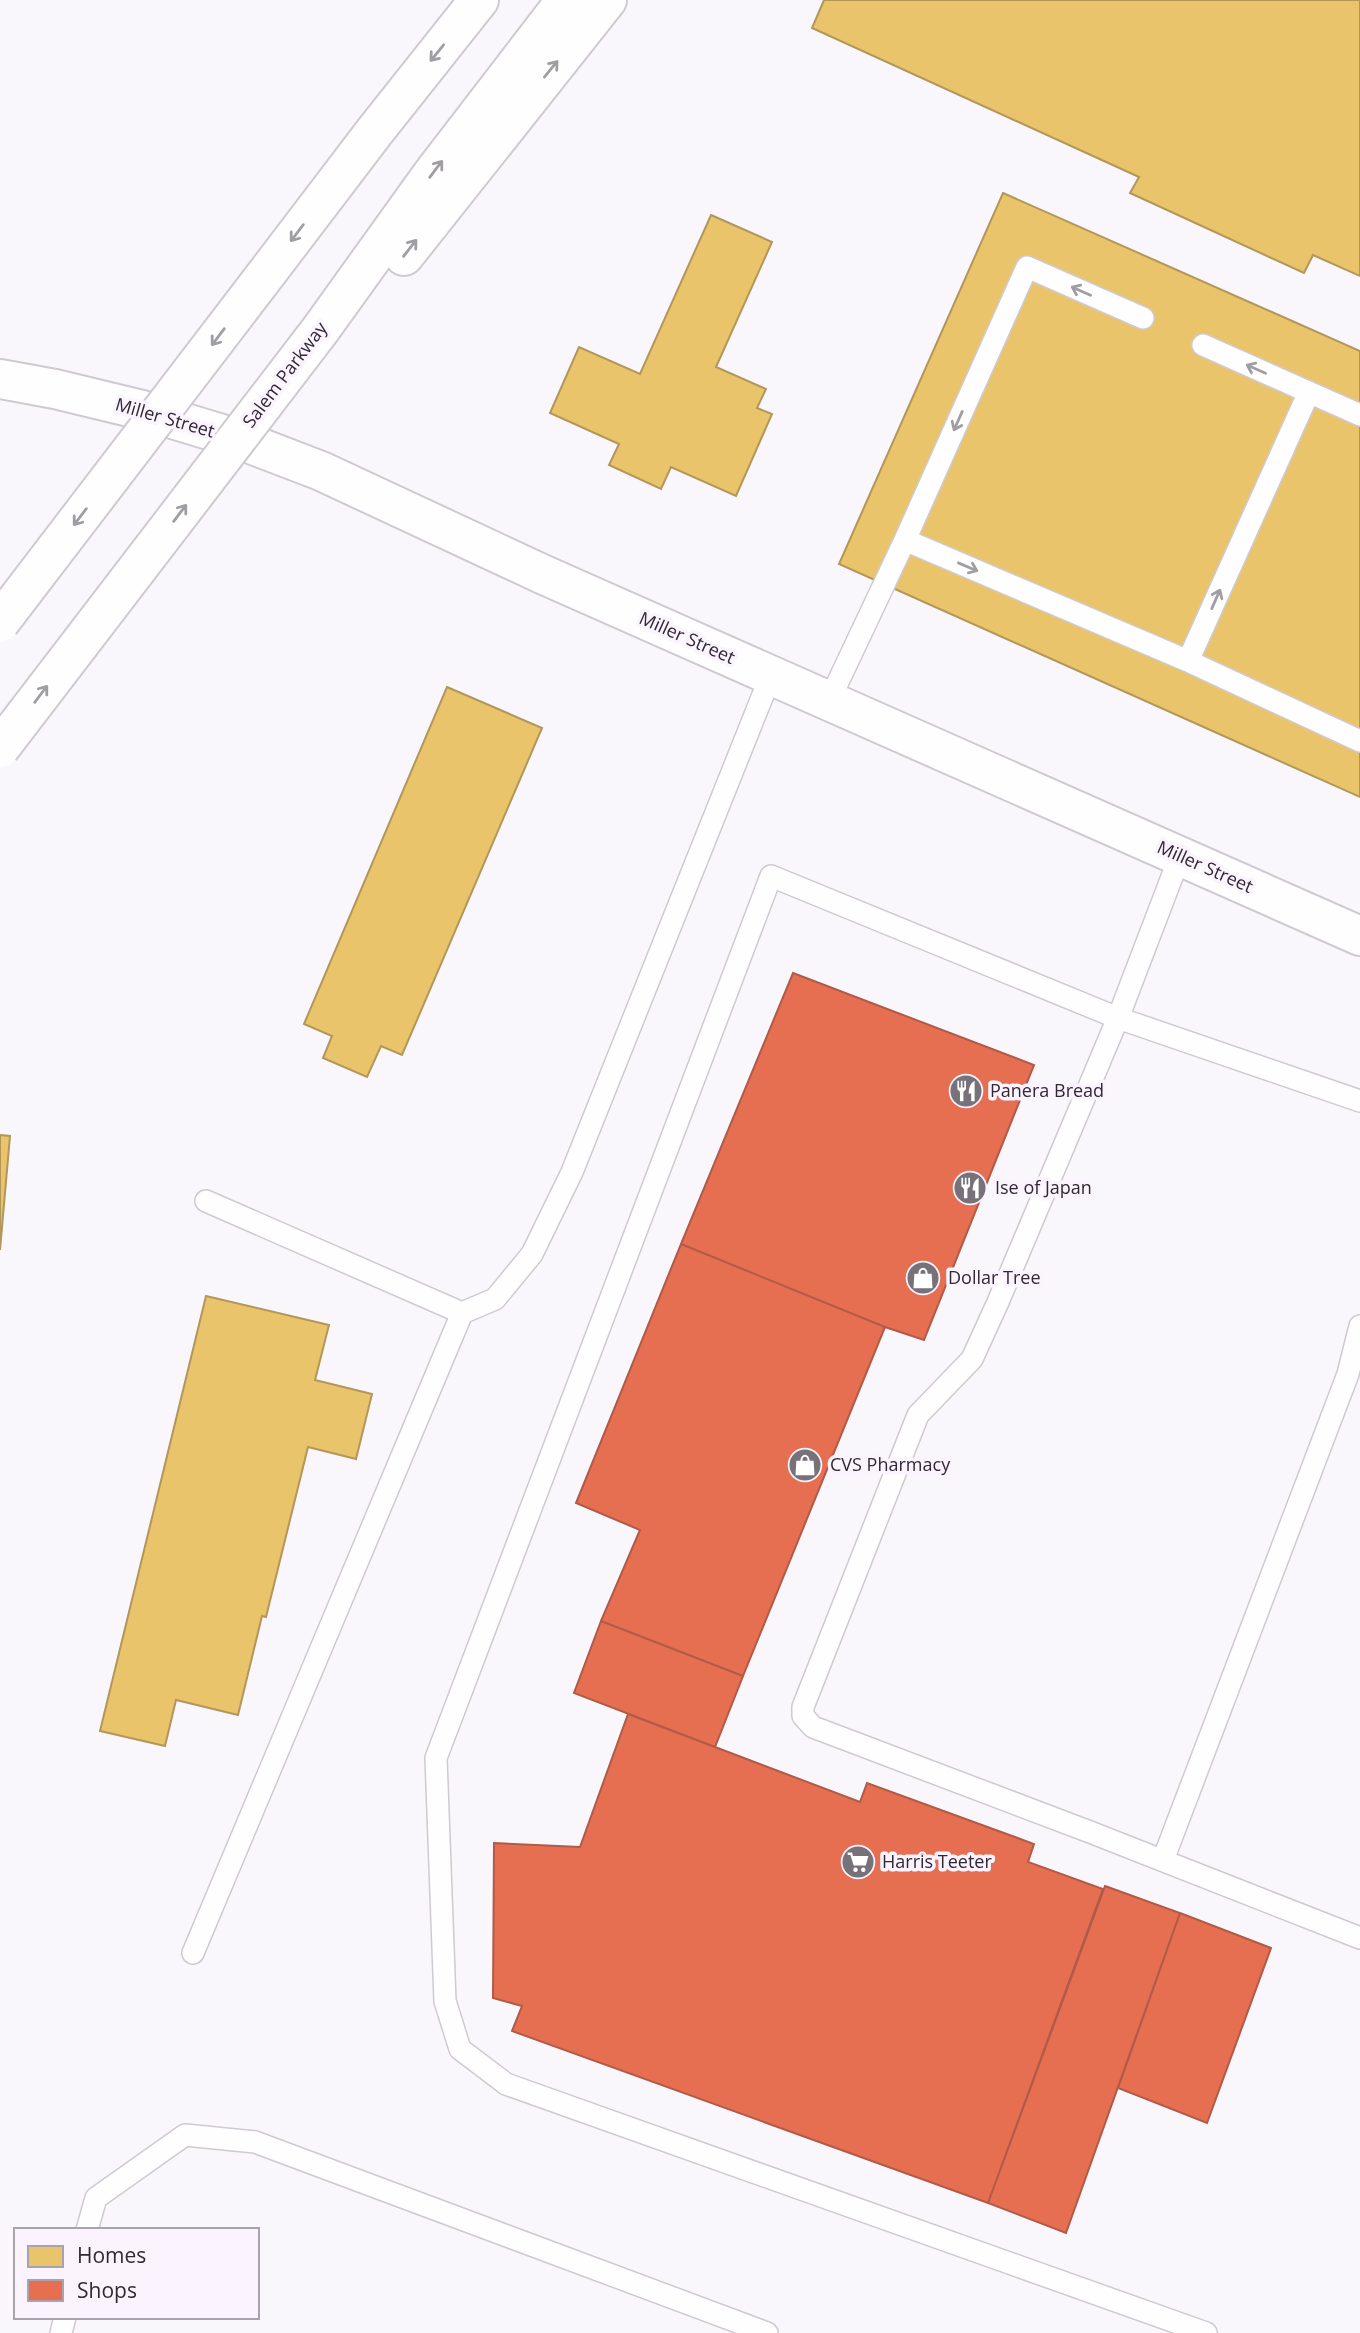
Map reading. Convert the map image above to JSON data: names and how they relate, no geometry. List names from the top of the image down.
{
  "streets": {
    "main road": ["Salem Parkway", "Miller Street"]
  },
  "places": {
    "restaurant": ["Panera Bread", "Ise of Japan"],
    "shop": ["Dollar Tree", "CVS Pharmacy"],
    "supermarket": ["Harris Teeter"]
  },
  "legend": ["Homes", "Shops"]
}
